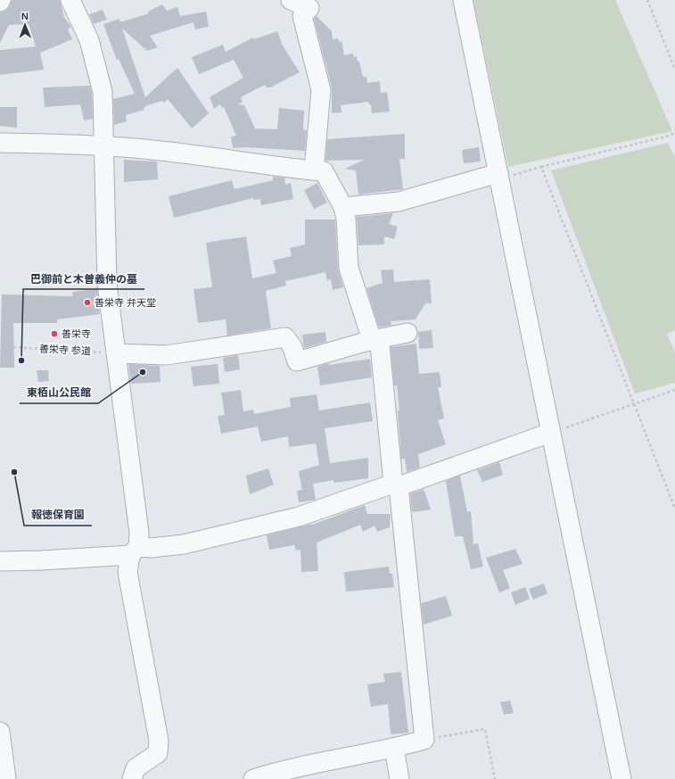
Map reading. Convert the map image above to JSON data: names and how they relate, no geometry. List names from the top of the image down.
{
  "streets": {
    "path": ["善栄寺 参道"]
  },
  "places": [
    "善栄寺 弁天堂",
    "善栄寺",
    "巴御前と木曽義仲の墓",
    "東栢山公民館",
    "報徳保育園"
  ],
  "north": "top"
}
